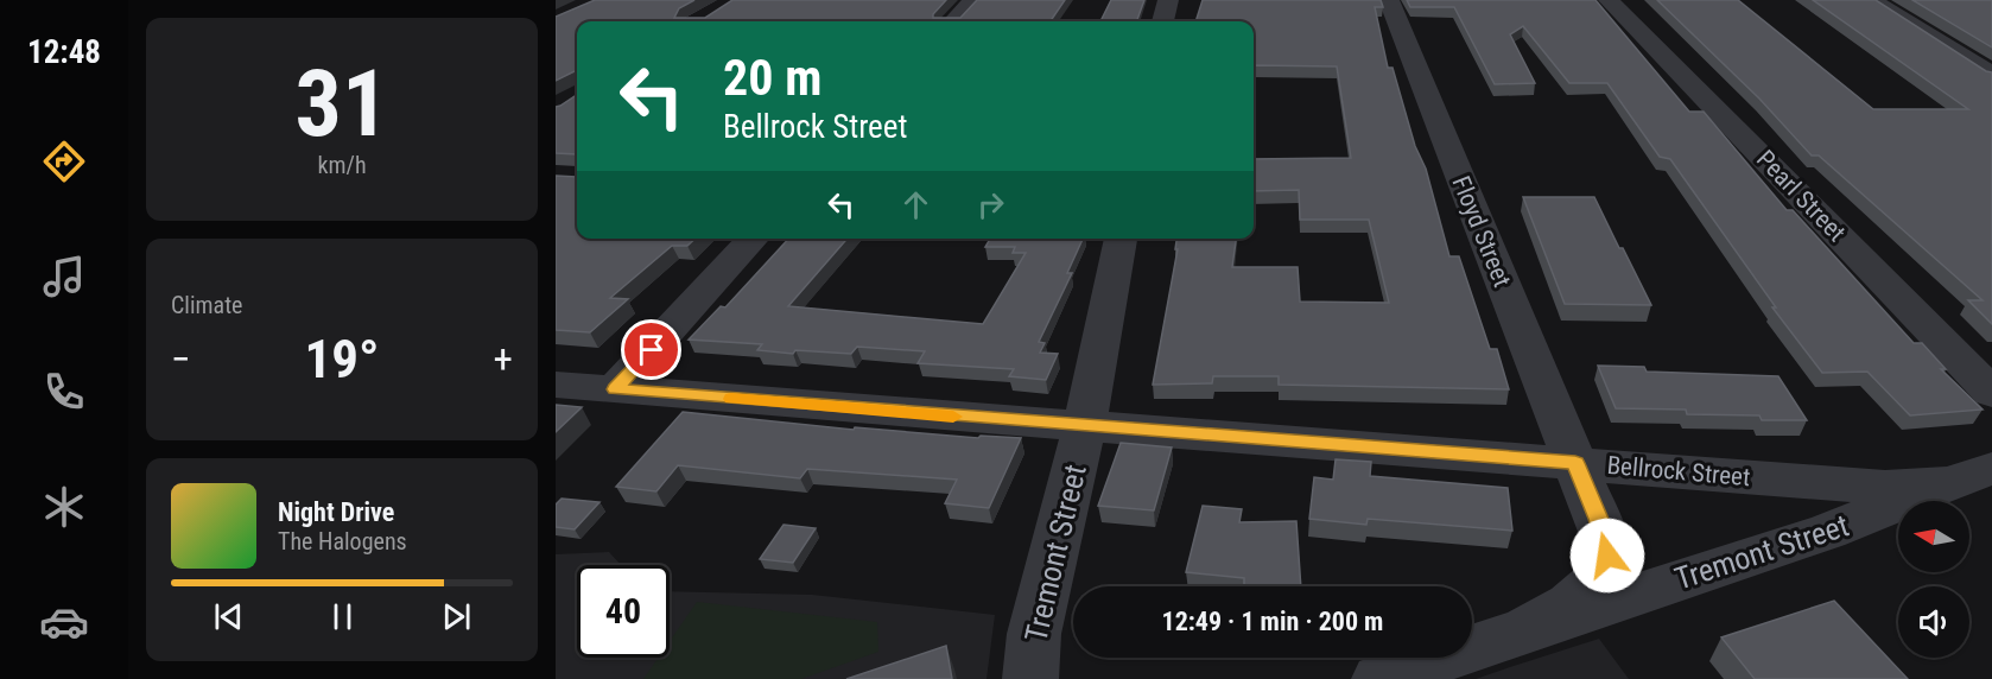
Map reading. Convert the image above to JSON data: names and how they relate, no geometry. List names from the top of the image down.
{
  "streets": {
    "street": [
      "Pearl Street",
      "Floyd Street",
      "Bellrock Street",
      "Tremont Street"
    ]
  },
  "crossings": [
    ["Floyd Street", "Bellrock Street"],
    ["Floyd Street", "Tremont Street"],
    ["Bellrock Street", "Tremont Street"]
  ],
  "north": "left",
  "page": {
    "tabs": "12:48",
    "tile": [
      ["31", "km/h"],
      "Climate"
    ],
    "turn": ["20 m", "Bellrock Street"],
    "heat": ["−", "19°", "+"],
    "song": ["Night Drive", "The Halogens"],
    "limit": "40",
    "trip": "12:49 · 1 min · 200 m"
  }
}
